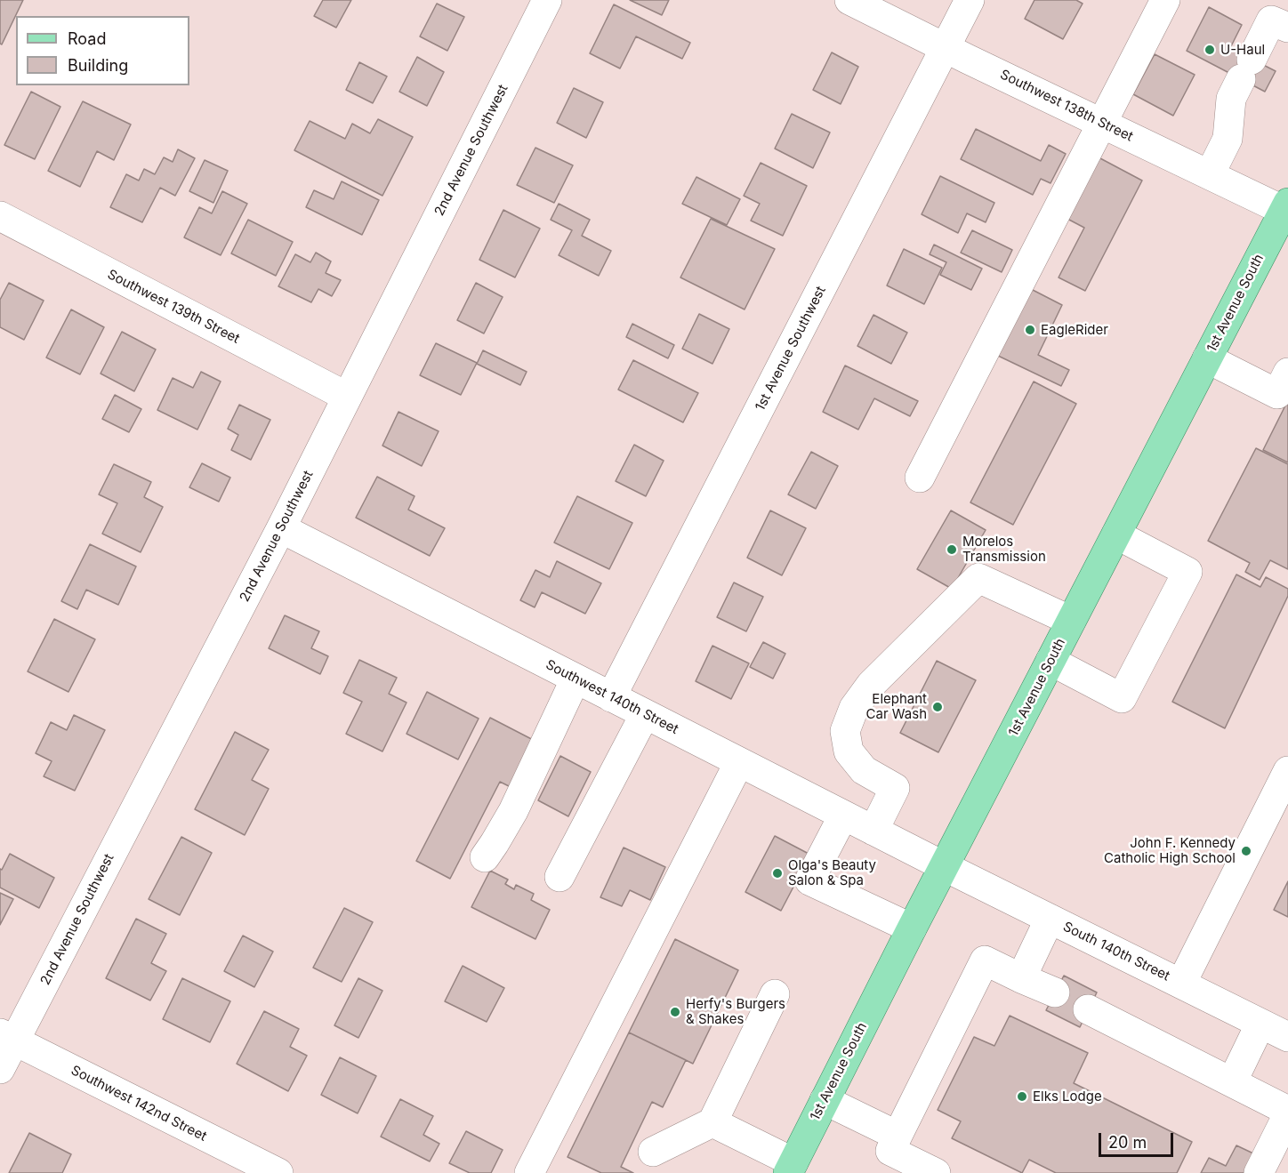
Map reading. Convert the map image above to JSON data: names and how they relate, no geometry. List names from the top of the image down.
{
  "streets": {
    "main road": ["1st Avenue South"],
    "street": [
      "Southwest 138th Street",
      "2nd Avenue Southwest",
      "Southwest 139th Street",
      "1st Avenue Southwest",
      "Southwest 140th Street",
      "South 140th Street",
      "Southwest 142nd Street"
    ]
  },
  "crossings": [
    ["Southwest 138th Street", "1st Avenue South"],
    ["Southwest 138th Street", "1st Avenue Southwest"],
    ["2nd Avenue Southwest", "Southwest 139th Street"],
    ["2nd Avenue Southwest", "Southwest 140th Street"],
    ["2nd Avenue Southwest", "Southwest 142nd Street"],
    ["1st Avenue South", "Southwest 140th Street"],
    ["1st Avenue South", "South 140th Street"],
    ["1st Avenue Southwest", "Southwest 140th Street"],
    ["Southwest 140th Street", "South 140th Street"]
  ],
  "places": [
    "U-Haul",
    "EagleRider",
    "Morelos Transmission",
    "Elephant Car Wash",
    "John F. Kennedy Catholic High School",
    "Olga's Beauty Salon & Spa",
    "Herfy's Burgers & Shakes",
    "Elks Lodge"
  ],
  "legend": ["Road", "Building"],
  "scale_bar": "20 m"
}
